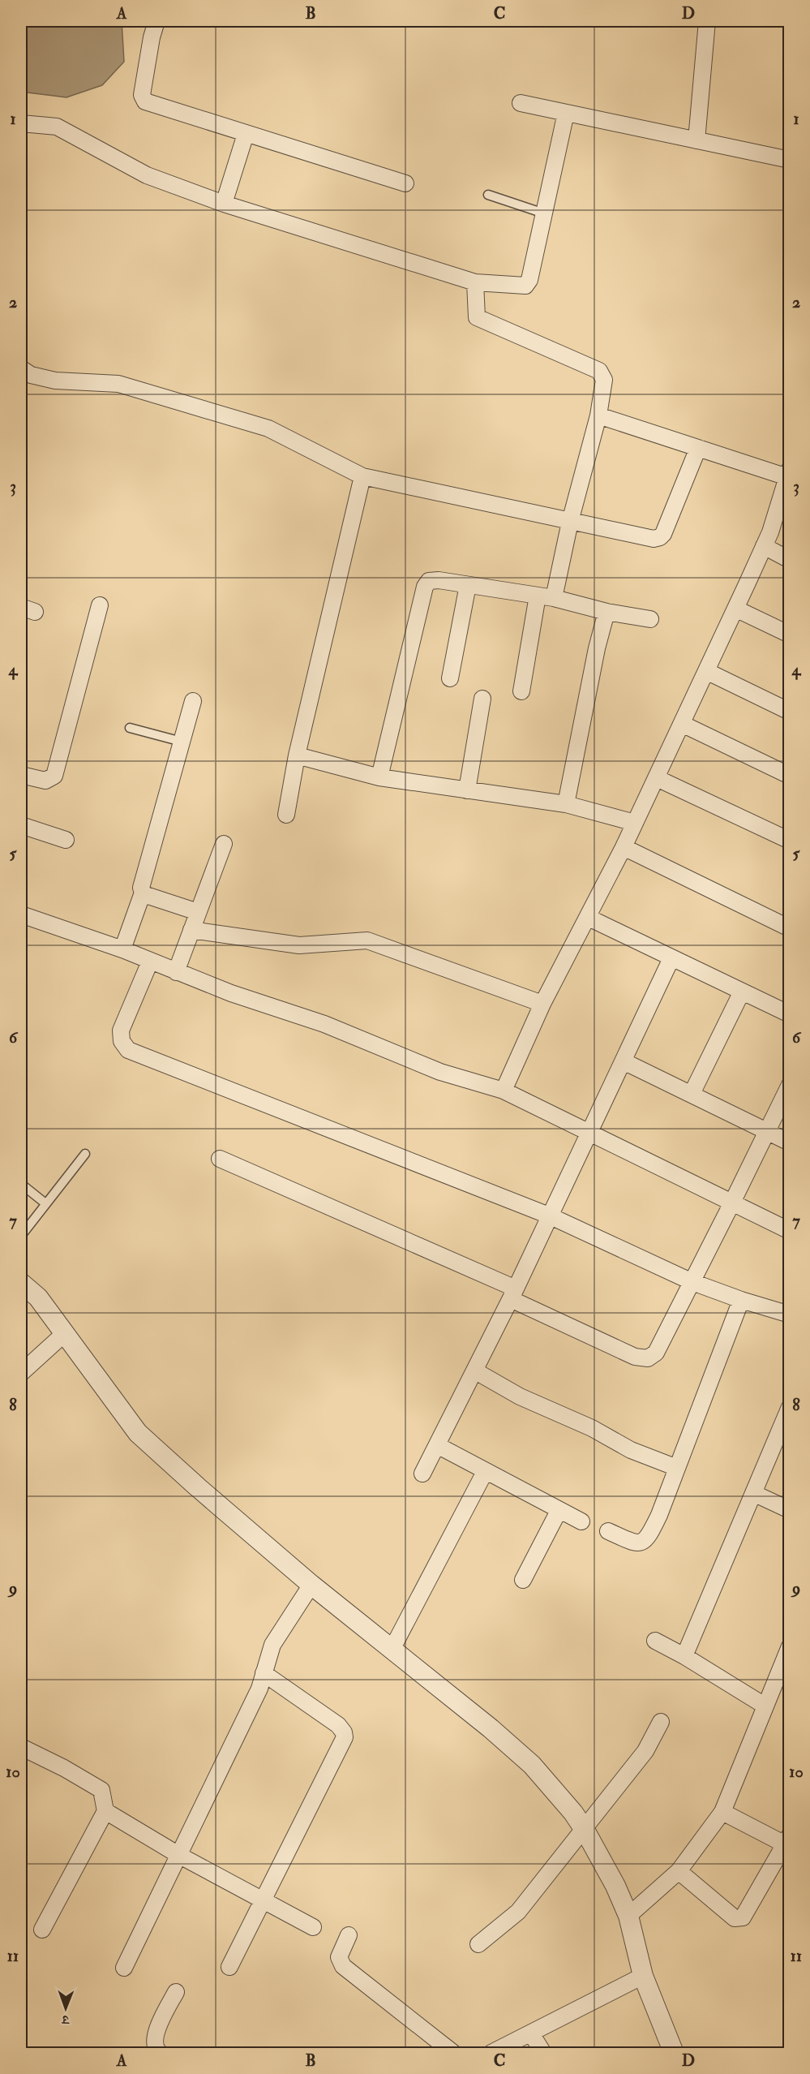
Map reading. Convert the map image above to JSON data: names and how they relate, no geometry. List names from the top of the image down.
{
  "north": "bottom",
  "grid": {
    "columns": [
      "A",
      "B",
      "C",
      "D"
    ],
    "rows": [
      "1",
      "2",
      "3",
      "4",
      "5",
      "6",
      "7",
      "8",
      "9",
      "10",
      "11"
    ]
  }
}
